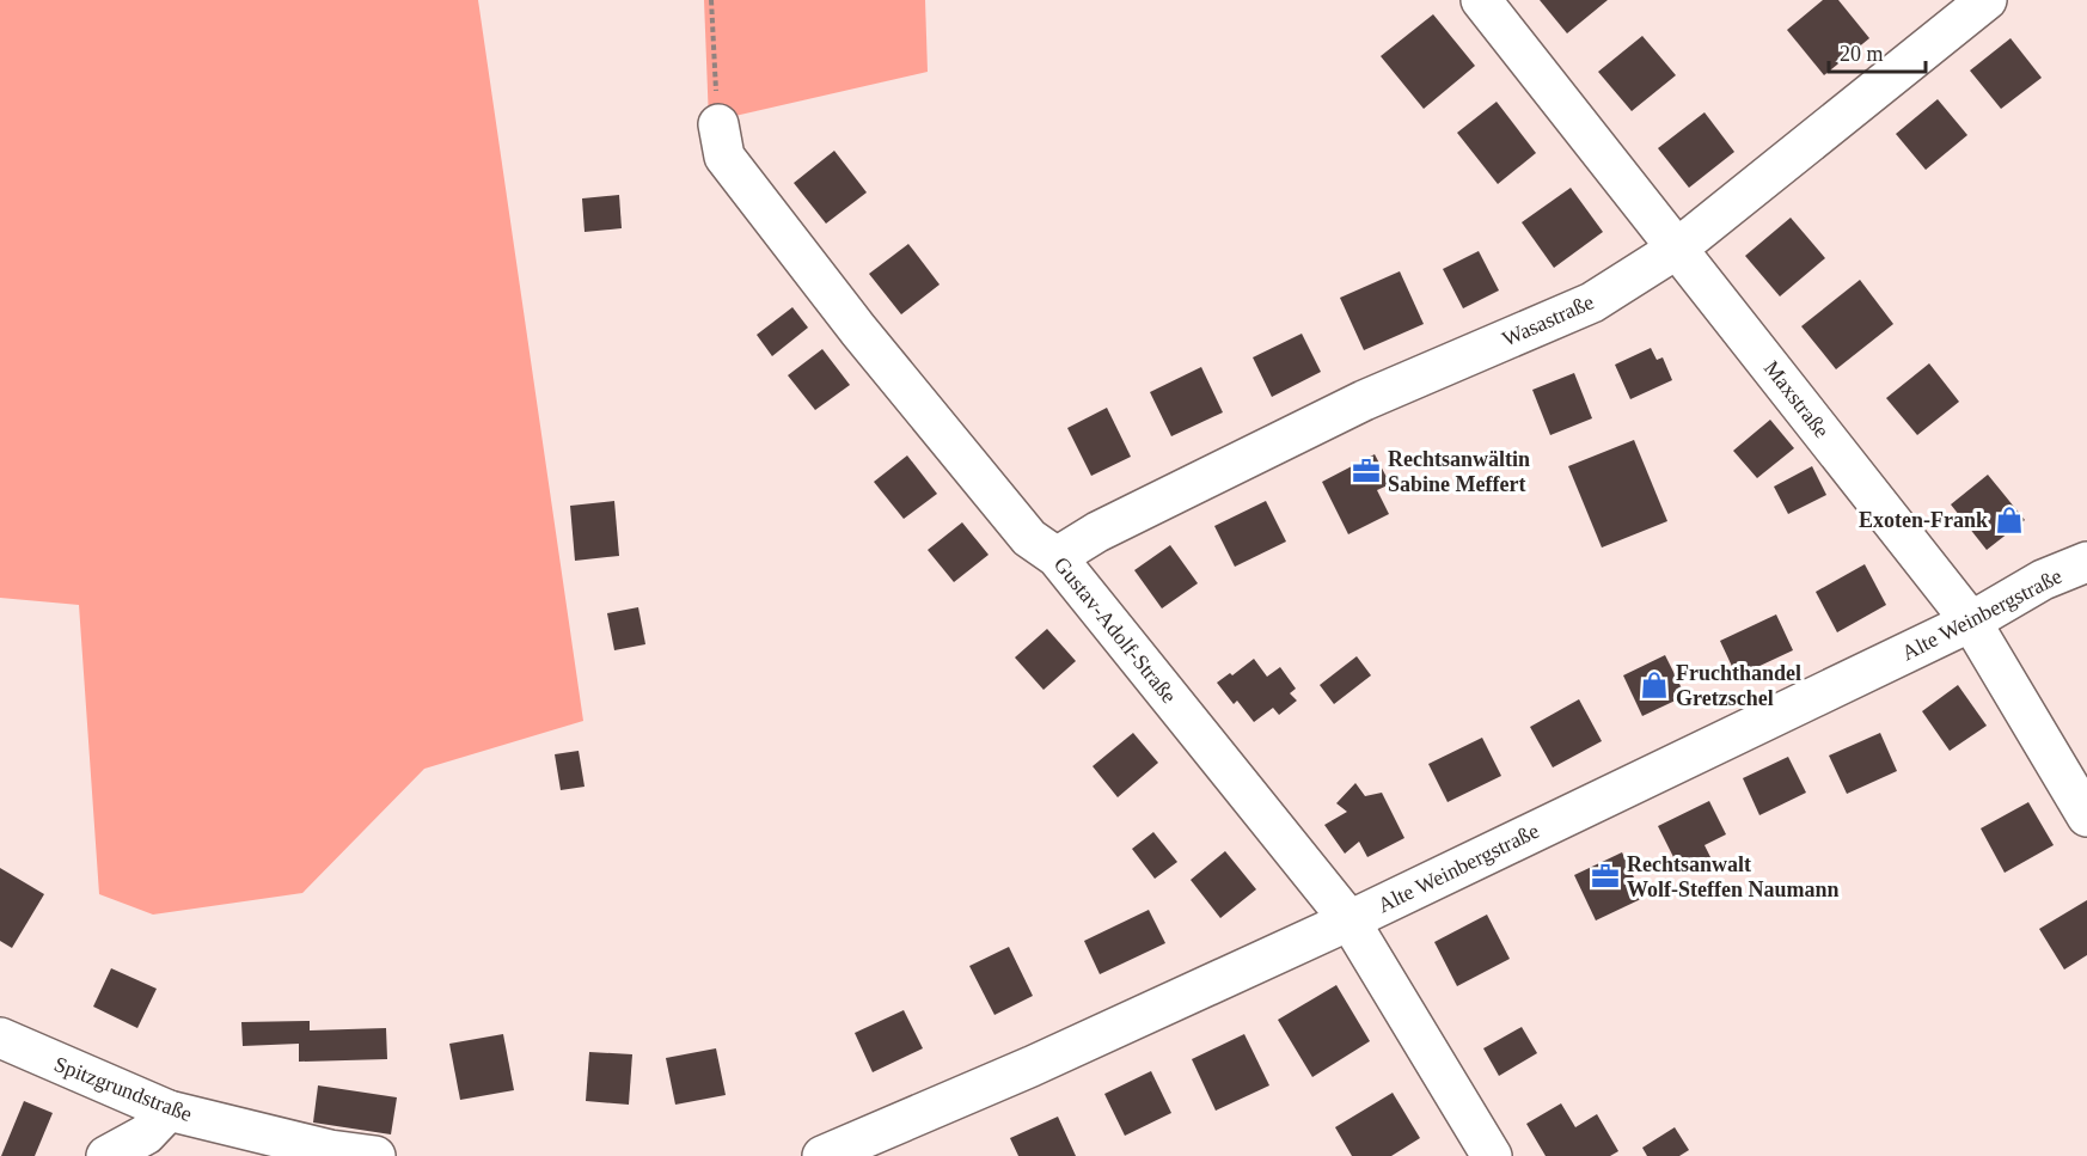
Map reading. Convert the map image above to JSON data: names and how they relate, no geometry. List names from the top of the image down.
{
  "streets": {
    "street": [
      "Wasastraße",
      "Maxstraße",
      "Alte Weinbergstraße",
      "Gustav-Adolf-Straße",
      "Spitzgrundstraße"
    ]
  },
  "crossings": [
    ["Wasastraße", "Maxstraße"],
    ["Wasastraße", "Gustav-Adolf-Straße"],
    ["Maxstraße", "Alte Weinbergstraße"],
    ["Alte Weinbergstraße", "Gustav-Adolf-Straße"]
  ],
  "places": {
    "office": ["Rechtsanwältin Sabine Meffert", "Rechtsanwalt Wolf-Steffen Naumann"],
    "shop": ["Exoten-Frank", "Fruchthandel Gretzschel"]
  },
  "scale_bar": "20 m"
}
